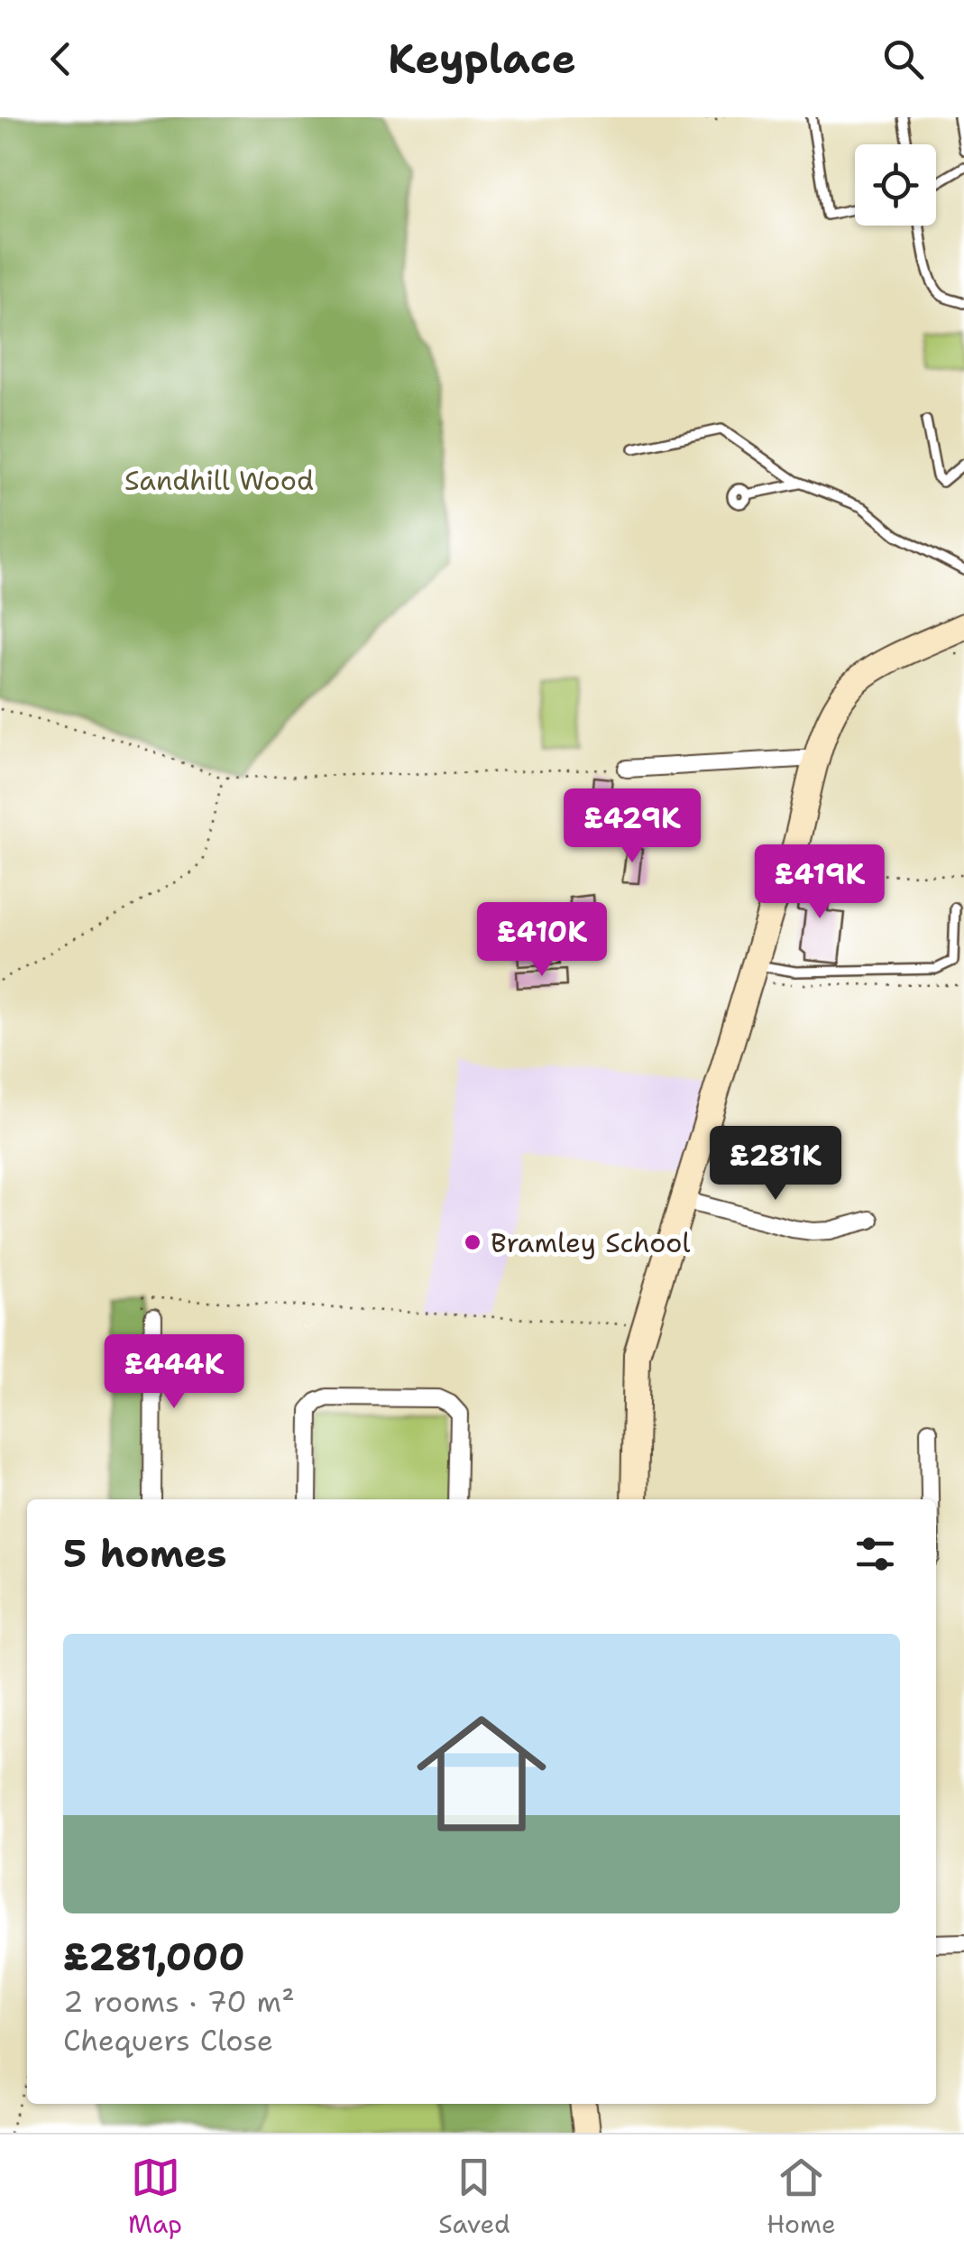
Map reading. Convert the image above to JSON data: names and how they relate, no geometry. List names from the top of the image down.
{
  "parks": ["Sandhill Wood"],
  "places": ["Bramley School"],
  "page": {
    "header": "Keyplace",
    "price": [
      "£429K",
      "£419K",
      "£410K",
      "£281K",
      "£444K"
    ],
    "heading": "5 homes",
    "list": [
      {
        "name": "£281,000",
        "note": "2 rooms · 70 m² · Chequers Close"
      }
    ],
    "tabs": ["Map", "Saved", "Home"]
  }
}
